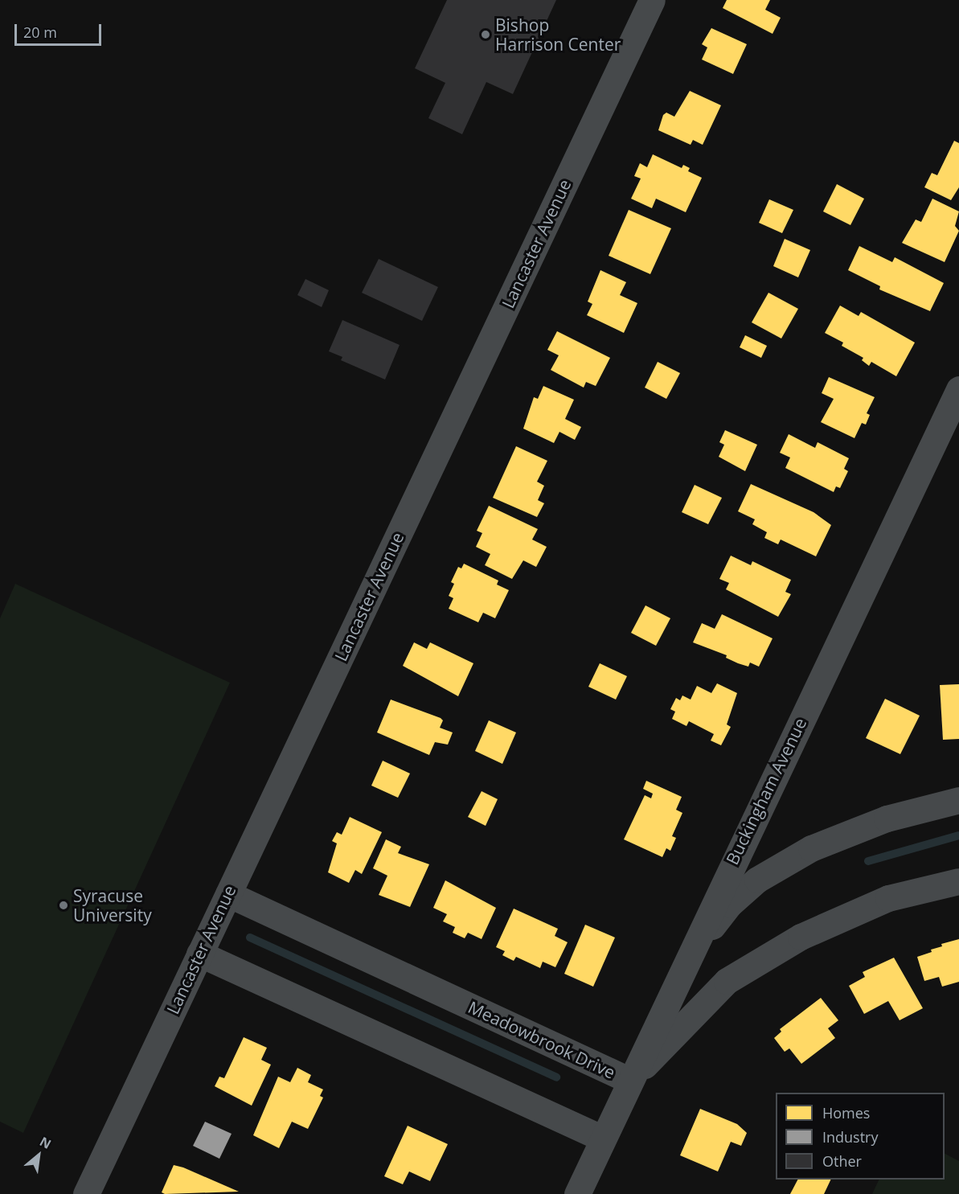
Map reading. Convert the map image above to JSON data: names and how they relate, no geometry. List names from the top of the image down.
{
  "streets": {
    "street": ["Lancaster Avenue", "Buckingham Avenue", "Meadowbrook Drive"]
  },
  "crossings": [
    ["Lancaster Avenue", "Meadowbrook Drive"],
    ["Buckingham Avenue", "Meadowbrook Drive"]
  ],
  "places": ["Bishop Harrison Center", "Syracuse University"],
  "legend": ["Homes", "Industry", "Other"],
  "scale_bar": "20 m",
  "north": "top right"
}
